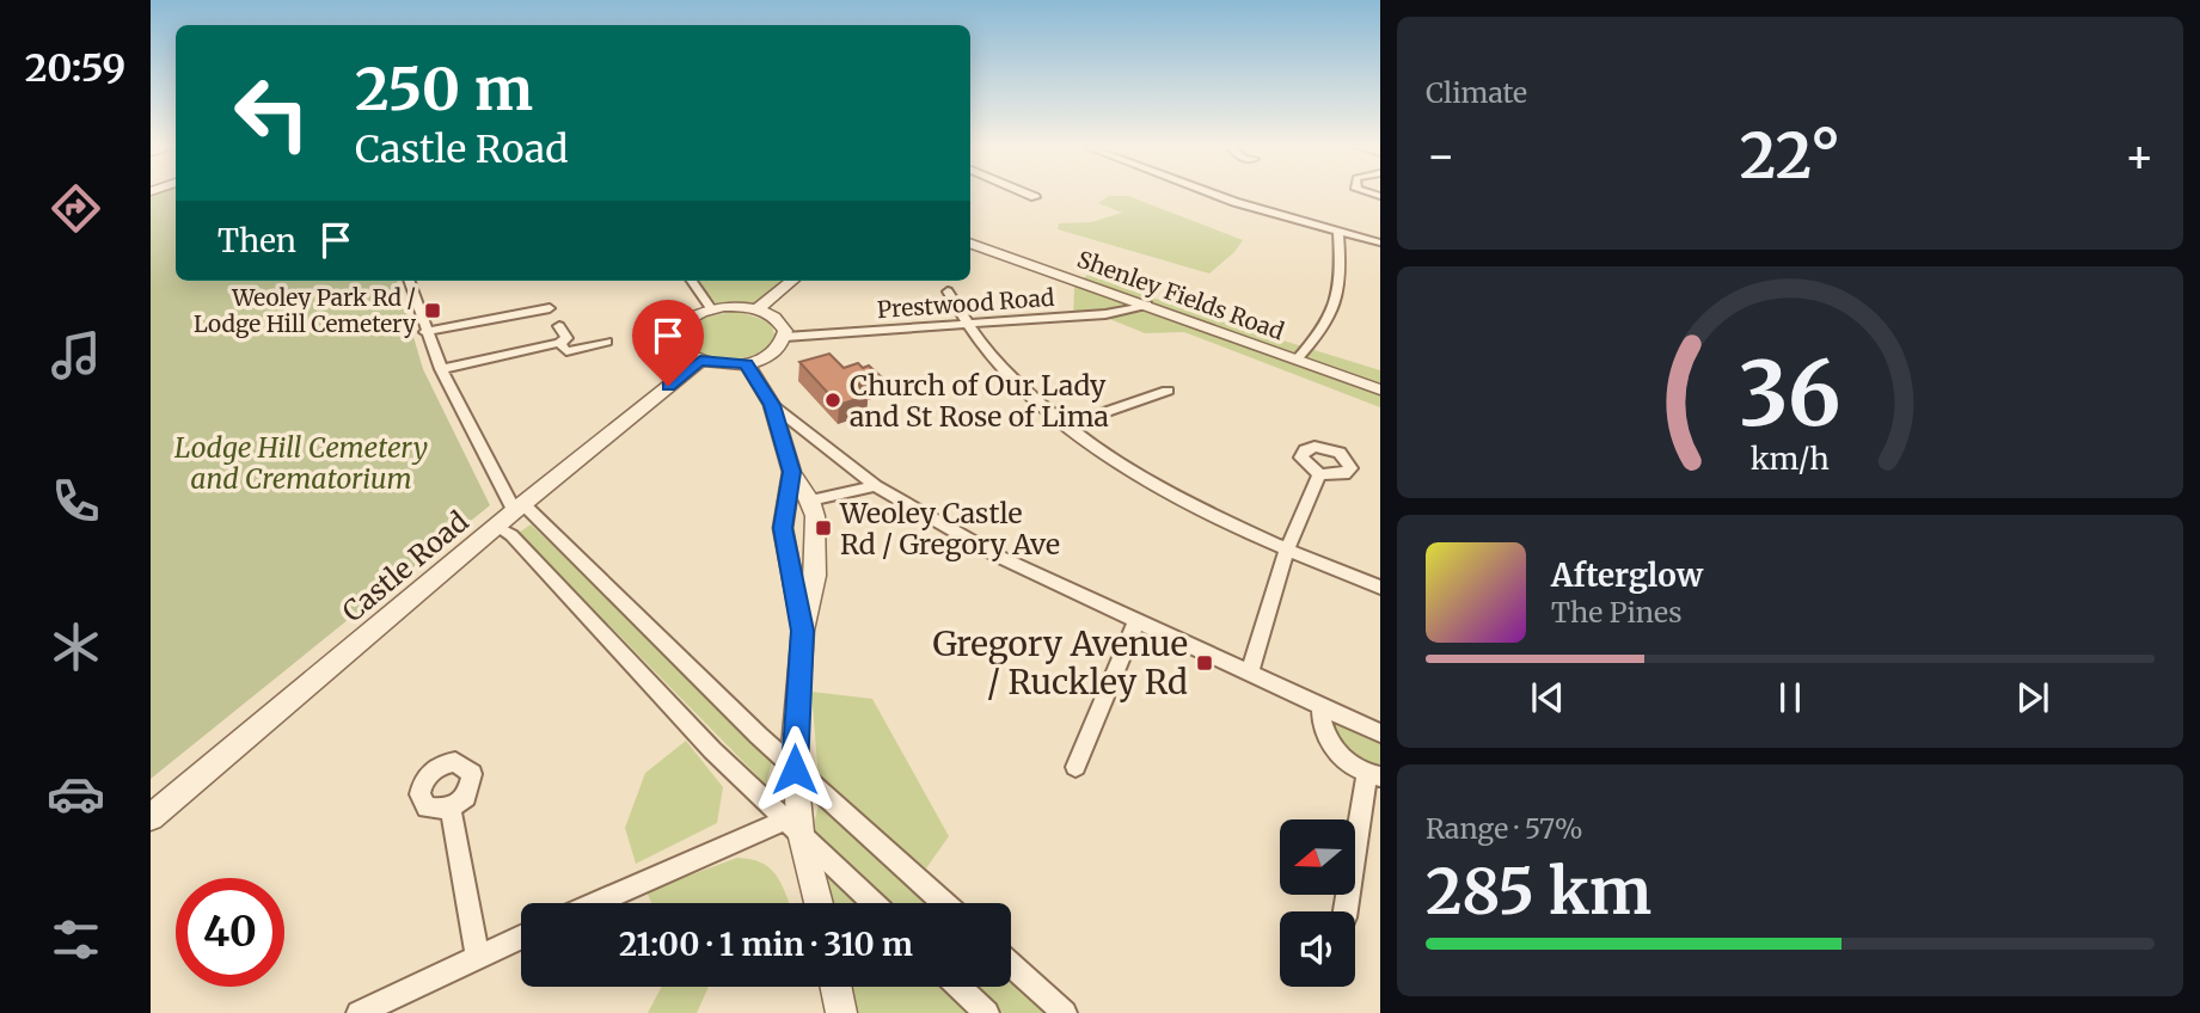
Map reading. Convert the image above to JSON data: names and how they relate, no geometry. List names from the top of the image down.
{
  "streets": {
    "street": ["Shenley Fields Road", "Prestwood Road", "Castle Road"]
  },
  "crossings": [
    ["Shenley Fields Road", "Prestwood Road"]
  ],
  "parks": ["Lodge Hill Cemetery and Crematorium"],
  "places": {
    "transit": ["Weoley Park Rd / Lodge Hill Cemetery", "Weoley Castle Rd / Gregory Ave", "Gregory Avenue / Ruckley Rd"],
    "other": ["Church of Our Lady and St Rose of Lima"]
  },
  "north": "left",
  "page": {
    "tabs": "20:59",
    "tile": [
      "Climate",
      ["Range · 57%", "285 km"]
    ],
    "turn": ["250 m", "Castle Road"],
    "heat": ["−", "22°", "+"],
    "then": "Then",
    "song": ["Afterglow", "The Pines"],
    "limit": "40",
    "trip": "21:00 · 1 min · 310 m",
    "gauge": ["36", "km/h"]
  }
}
